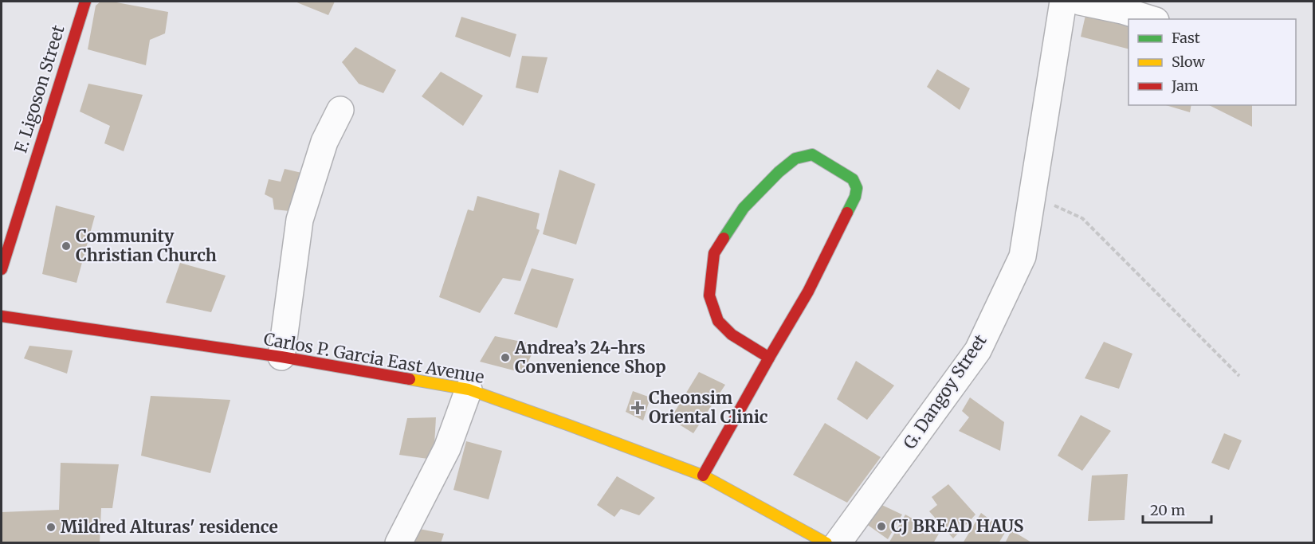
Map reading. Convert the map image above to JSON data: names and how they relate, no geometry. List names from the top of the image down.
{
  "streets": {
    "street": ["F. Ligoson Street", "Carlos P. Garcia East Avenue", "G. Dangoy Street"]
  },
  "places": {
    "other": [
      "Community Christian Church",
      "Andrea’s 24-hrs Convenience Shop",
      "CJ BREAD HAUS",
      "Mildred Alturas' residence"
    ],
    "health": ["Cheonsim Oriental Clinic"]
  },
  "legend": ["Fast", "Slow", "Jam"],
  "scale_bar": "20 m"
}
